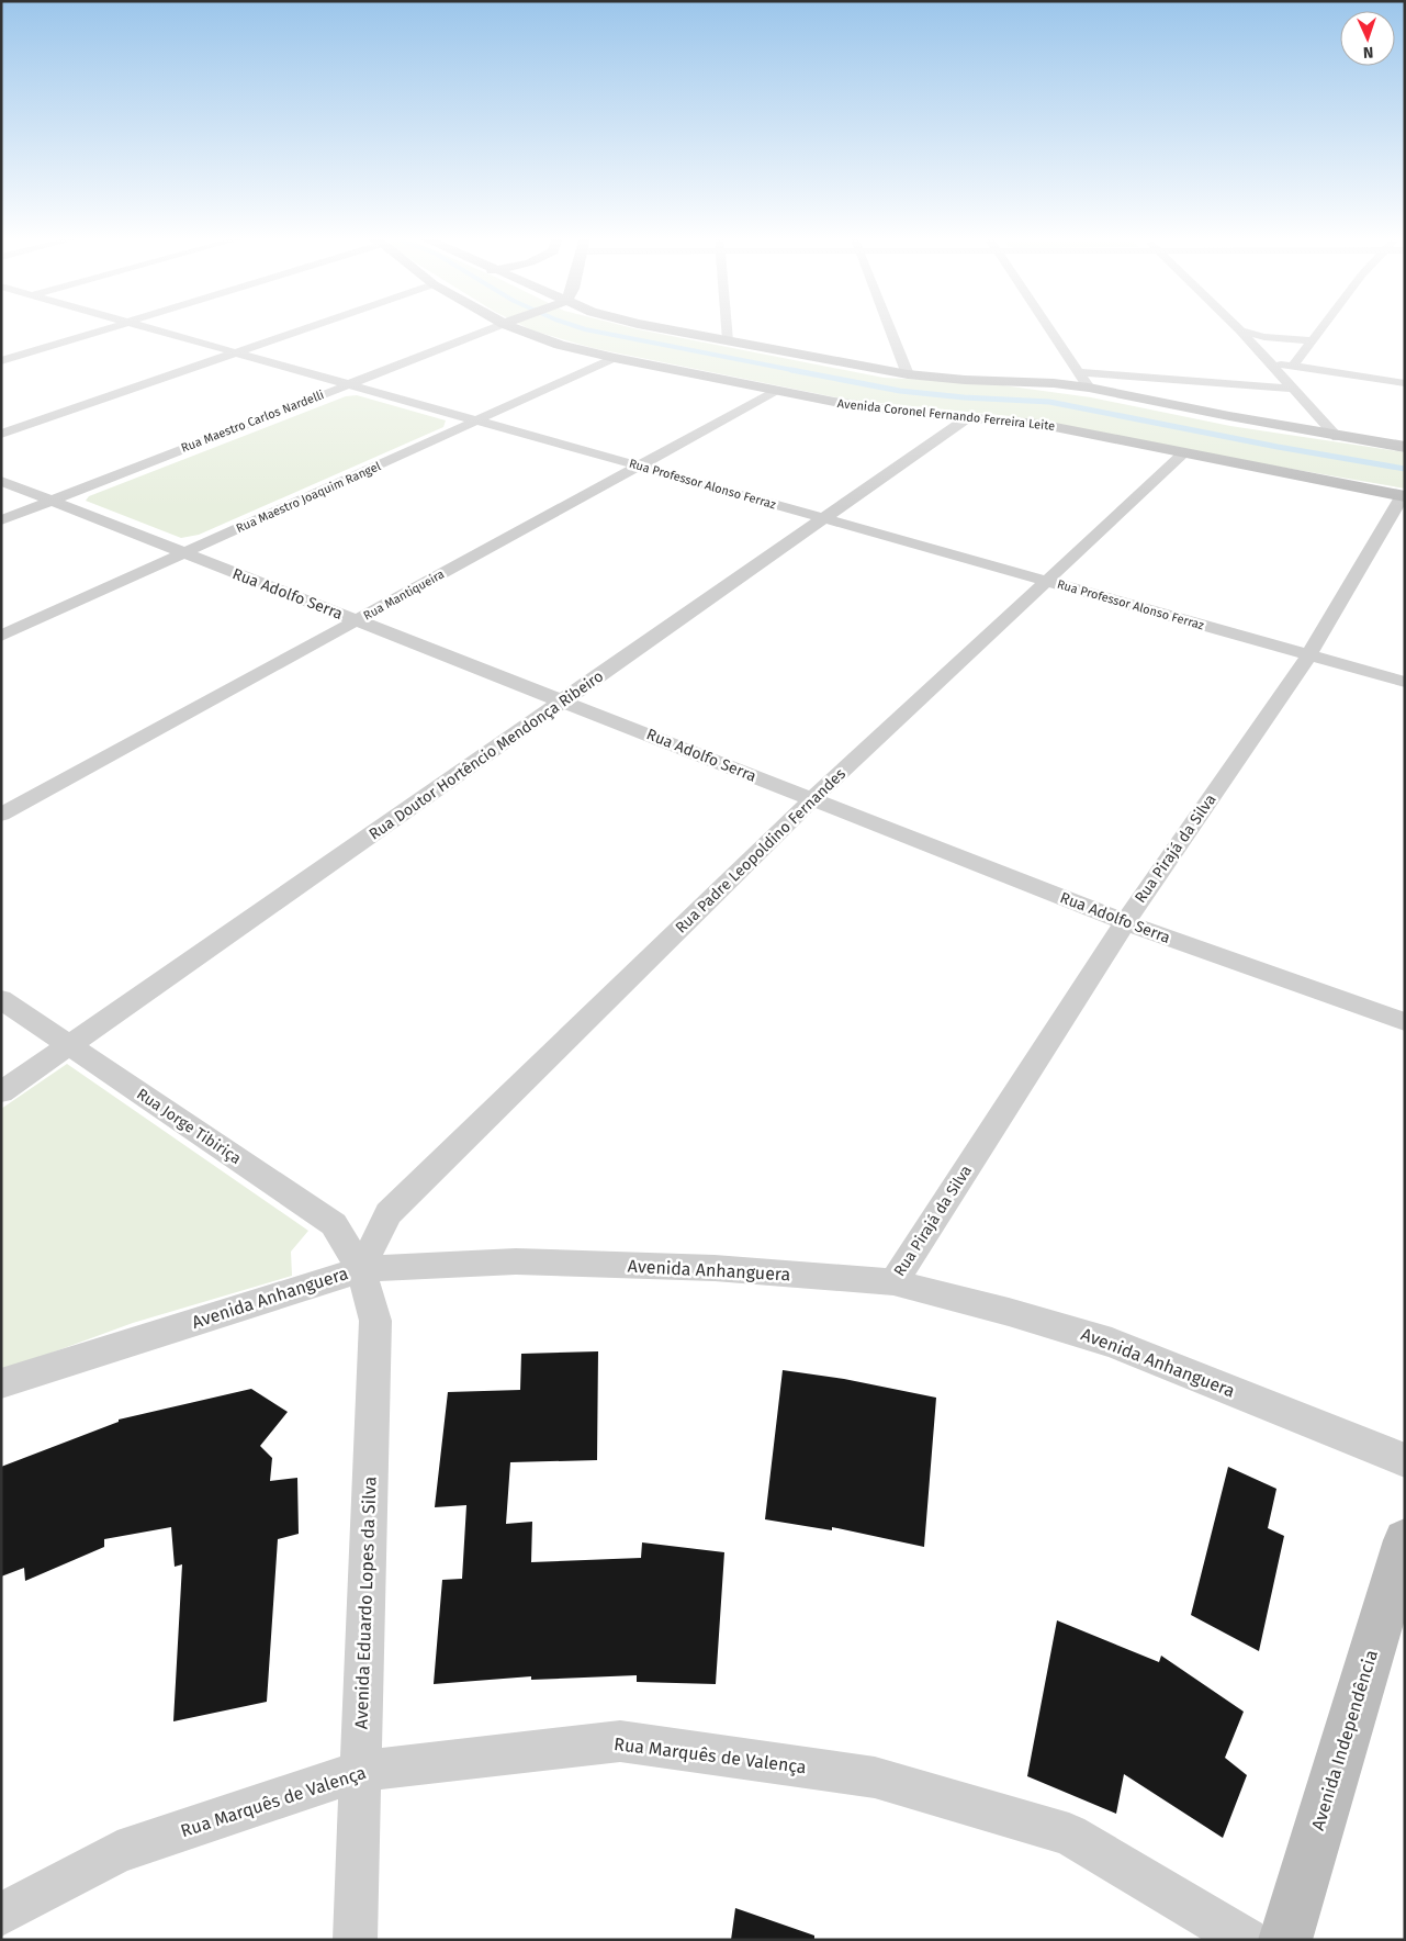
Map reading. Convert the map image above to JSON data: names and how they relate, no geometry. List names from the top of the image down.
{
  "streets": {
    "street": [
      "Avenida Coronel Fernando Ferreira Leite",
      "Rua Maestro Carlos Nardelli",
      "Rua Professor Alonso Ferraz",
      "Rua Maestro Joaquim Rangel",
      "Rua Adolfo Serra",
      "Rua Mantiqueira",
      "Rua Doutor Hortêncio Mendonça Ribeiro",
      "Rua Pirajá da Silva",
      "Rua Padre Leopoldino Fernandes",
      "Rua Jorge Tibiriça",
      "Avenida Anhanguera",
      "Avenida Eduardo Lopes da Silva",
      "Avenida Independência",
      "Rua Marquês de Valença"
    ]
  },
  "crossings": [
    ["Avenida Coronel Fernando Ferreira Leite", "Rua Maestro Joaquim Rangel"],
    ["Avenida Coronel Fernando Ferreira Leite", "Rua Mantiqueira"],
    ["Avenida Coronel Fernando Ferreira Leite", "Rua Doutor Hortêncio Mendonça Ribeiro"],
    ["Avenida Coronel Fernando Ferreira Leite", "Rua Pirajá da Silva"],
    ["Avenida Coronel Fernando Ferreira Leite", "Rua Padre Leopoldino Fernandes"],
    ["Rua Maestro Carlos Nardelli", "Rua Professor Alonso Ferraz"],
    ["Rua Maestro Carlos Nardelli", "Rua Adolfo Serra"],
    ["Rua Professor Alonso Ferraz", "Rua Maestro Joaquim Rangel"],
    ["Rua Professor Alonso Ferraz", "Rua Mantiqueira"],
    ["Rua Professor Alonso Ferraz", "Rua Doutor Hortêncio Mendonça Ribeiro"],
    ["Rua Professor Alonso Ferraz", "Rua Pirajá da Silva"],
    ["Rua Professor Alonso Ferraz", "Rua Padre Leopoldino Fernandes"],
    ["Rua Maestro Joaquim Rangel", "Rua Adolfo Serra"],
    ["Rua Adolfo Serra", "Rua Mantiqueira"],
    ["Rua Adolfo Serra", "Rua Doutor Hortêncio Mendonça Ribeiro"],
    ["Rua Adolfo Serra", "Rua Pirajá da Silva"],
    ["Rua Adolfo Serra", "Rua Padre Leopoldino Fernandes"],
    ["Rua Doutor Hortêncio Mendonça Ribeiro", "Rua Jorge Tibiriça"],
    ["Rua Pirajá da Silva", "Avenida Anhanguera"],
    ["Rua Padre Leopoldino Fernandes", "Rua Jorge Tibiriça"],
    ["Rua Padre Leopoldino Fernandes", "Avenida Anhanguera"],
    ["Rua Padre Leopoldino Fernandes", "Avenida Eduardo Lopes da Silva"],
    ["Rua Jorge Tibiriça", "Avenida Anhanguera"],
    ["Rua Jorge Tibiriça", "Avenida Eduardo Lopes da Silva"],
    ["Avenida Anhanguera", "Avenida Eduardo Lopes da Silva"],
    ["Avenida Eduardo Lopes da Silva", "Rua Marquês de Valença"]
  ],
  "north": "bottom"
}
